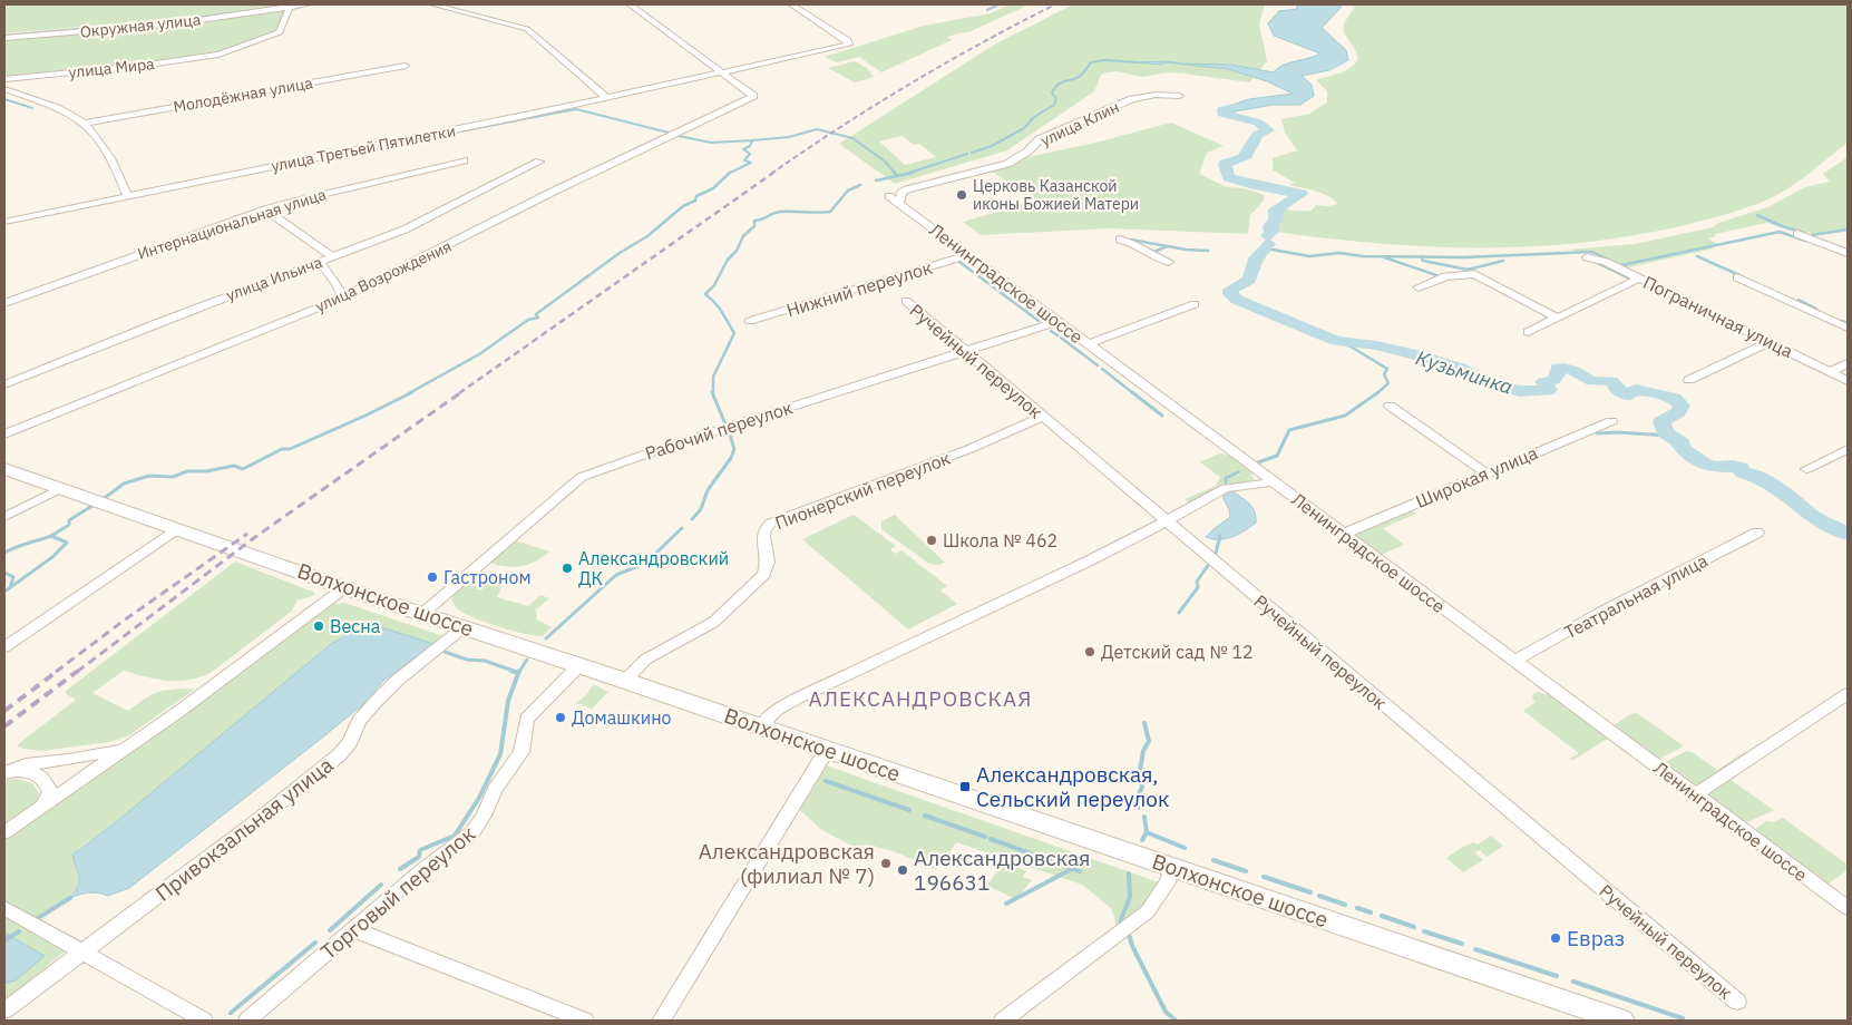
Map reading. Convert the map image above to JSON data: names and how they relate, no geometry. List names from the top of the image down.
{
  "streets": {
    "main road": ["Волхонское шоссе"],
    "street": [
      "Окружная улица",
      "улица Мира",
      "Молодёжная улица",
      "улица Клин",
      "улица Третьей Пятилетки",
      "Интернациональная улица",
      "улица Возрождения",
      "улица Ильича",
      "Ленинградское шоссе",
      "Нижний переулок",
      "Пограничная улица",
      "Ручейный переулок",
      "Рабочий переулок",
      "Широкая улица",
      "Пионерский переулок",
      "Театральная улица",
      "Привокзальная улица",
      "Торговый переулок"
    ]
  },
  "crossings": [
    ["Окружная улица", "улица Мира"],
    ["улица Клин", "Ленинградское шоссе"],
    ["улица Третьей Пятилетки", "улица Возрождения"],
    ["Ленинградское шоссе", "Нижний переулок"],
    ["Ленинградское шоссе", "Рабочий переулок"],
    ["Ленинградское шоссе", "Широкая улица"],
    ["Ленинградское шоссе", "Театральная улица"],
    ["Ручейный переулок", "Рабочий переулок"],
    ["Ручейный переулок", "Пионерский переулок"],
    ["Рабочий переулок", "Волхонское шоссе"],
    ["Пионерский переулок", "Волхонское шоссе"],
    ["Волхонское шоссе", "Привокзальная улица"],
    ["Волхонское шоссе", "Торговый переулок"]
  ],
  "districts": ["АЛЕКСАНДРОВСКАЯ"],
  "water": ["Кузьминка"],
  "places": {
    "other": [
      "Церковь Казанской иконы Божией Матери",
      "Школа № 462",
      "Александровский ДК",
      "Гастроном",
      "Весна",
      "Детский сад № 12",
      "Домашкино",
      "Александровская (филиал № 7)",
      "Александровская 196631",
      "Евраз"
    ],
    "transit": ["Александровская, Сельский переулок"]
  }
}
